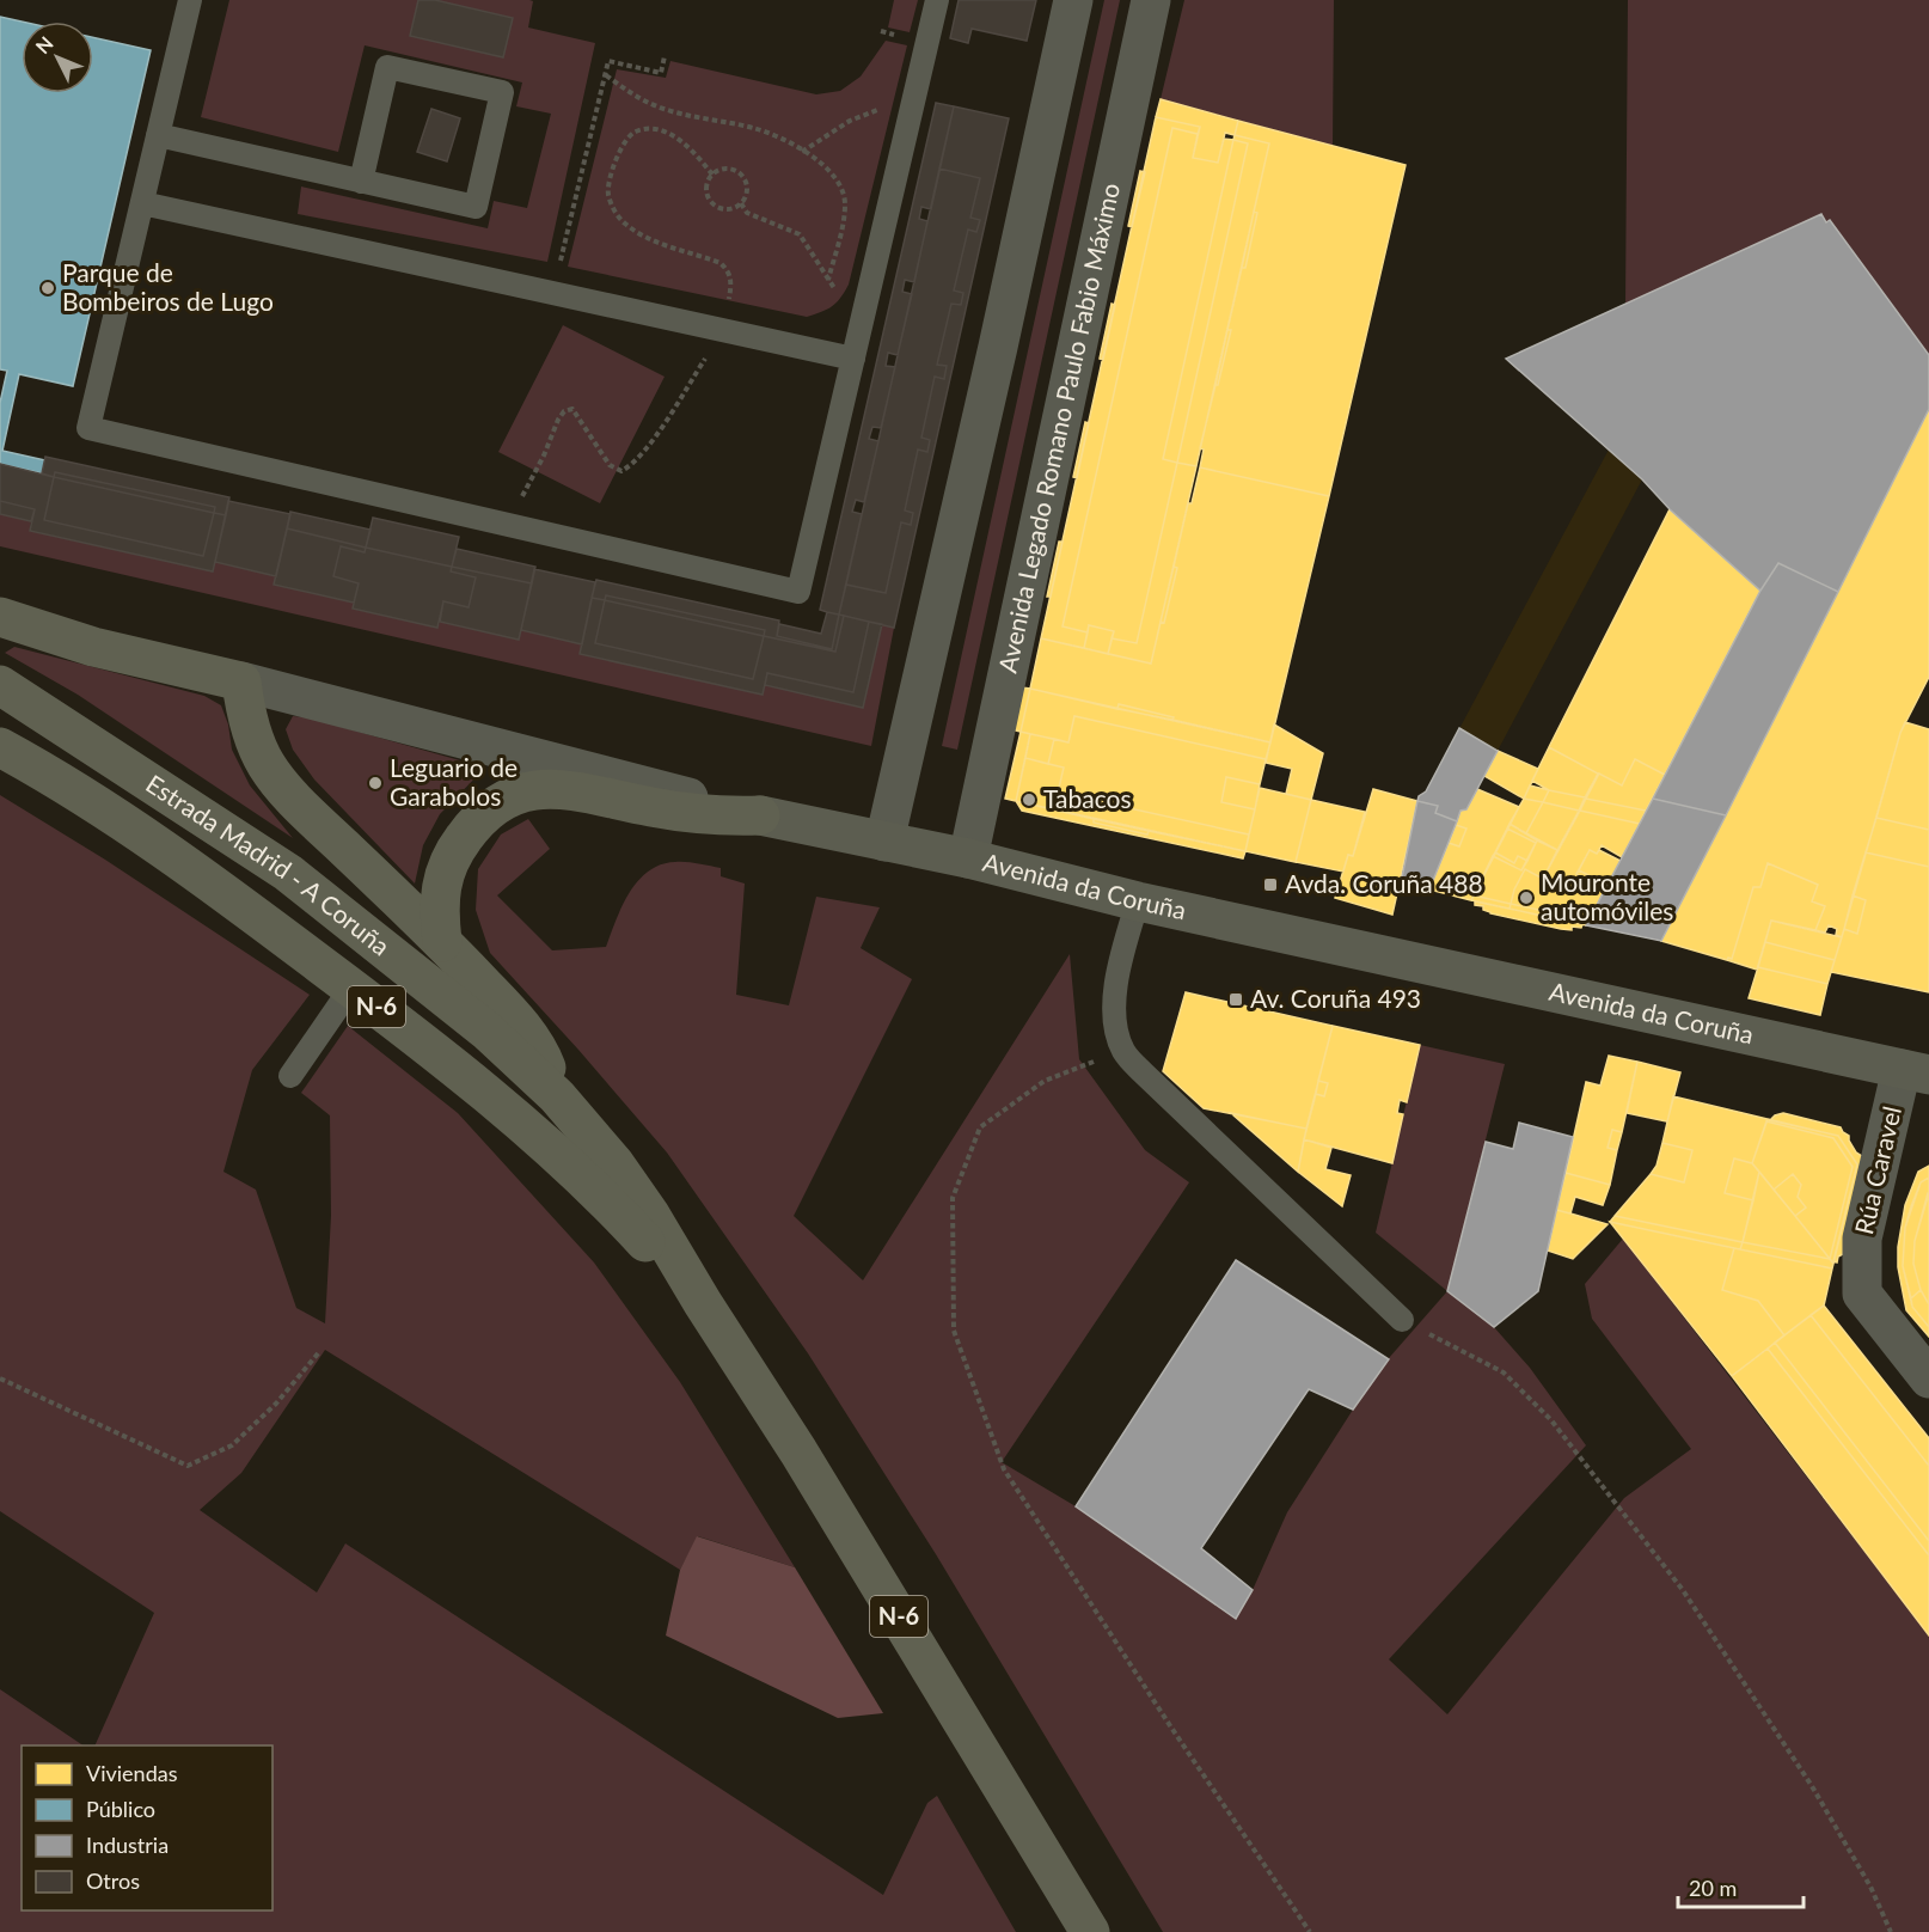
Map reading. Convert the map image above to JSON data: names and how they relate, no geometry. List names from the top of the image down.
{
  "streets": {
    "highway": ["Estrada Madrid - A Coruña", "N-6"],
    "street": ["Avenida Legado Romano Paulo Fabio Máximo", "Avenida da Coruña", "Rúa Caravel"]
  },
  "crossings": [
    ["Avenida Legado Romano Paulo Fabio Máximo", "Avenida da Coruña"],
    ["Avenida da Coruña", "Rúa Caravel"]
  ],
  "places": {
    "other": [
      "Parque de Bombeiros de Lugo",
      "Leguario de Garabolos",
      "Tabacos",
      "Mouronte automóviles"
    ],
    "transit": ["Avda. Coruña 488", "Av. Coruña 493"]
  },
  "legend": [
    "Viviendas",
    "Público",
    "Industria",
    "Otros"
  ],
  "scale_bar": "20 m",
  "north": "top left"
}
